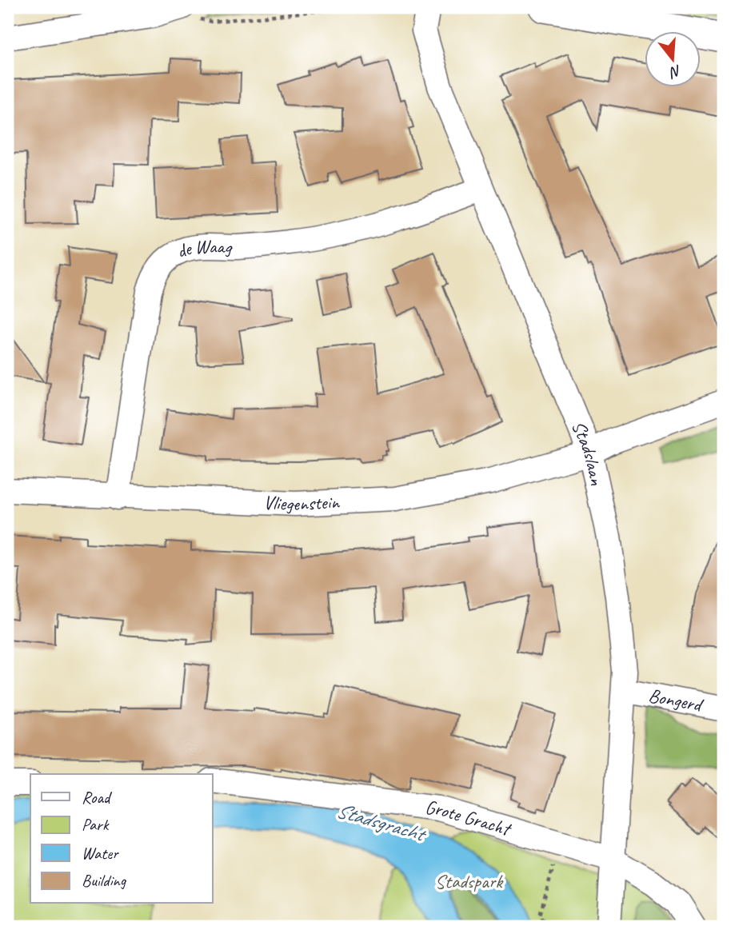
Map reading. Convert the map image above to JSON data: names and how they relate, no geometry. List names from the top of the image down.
{
  "streets": {
    "street": [
      "de Waag",
      "Stadslaan",
      "Vliegenstein",
      "Bongerd",
      "Grote Gracht"
    ]
  },
  "crossings": [
    ["de Waag", "Stadslaan"],
    ["de Waag", "Vliegenstein"],
    ["Stadslaan", "Vliegenstein"],
    ["Stadslaan", "Bongerd"],
    ["Stadslaan", "Grote Gracht"]
  ],
  "water": ["Stadsgracht"],
  "parks": ["Stadspark"],
  "legend": [
    "Road",
    "Park",
    "Water",
    "Building"
  ],
  "north": "bottom"
}
